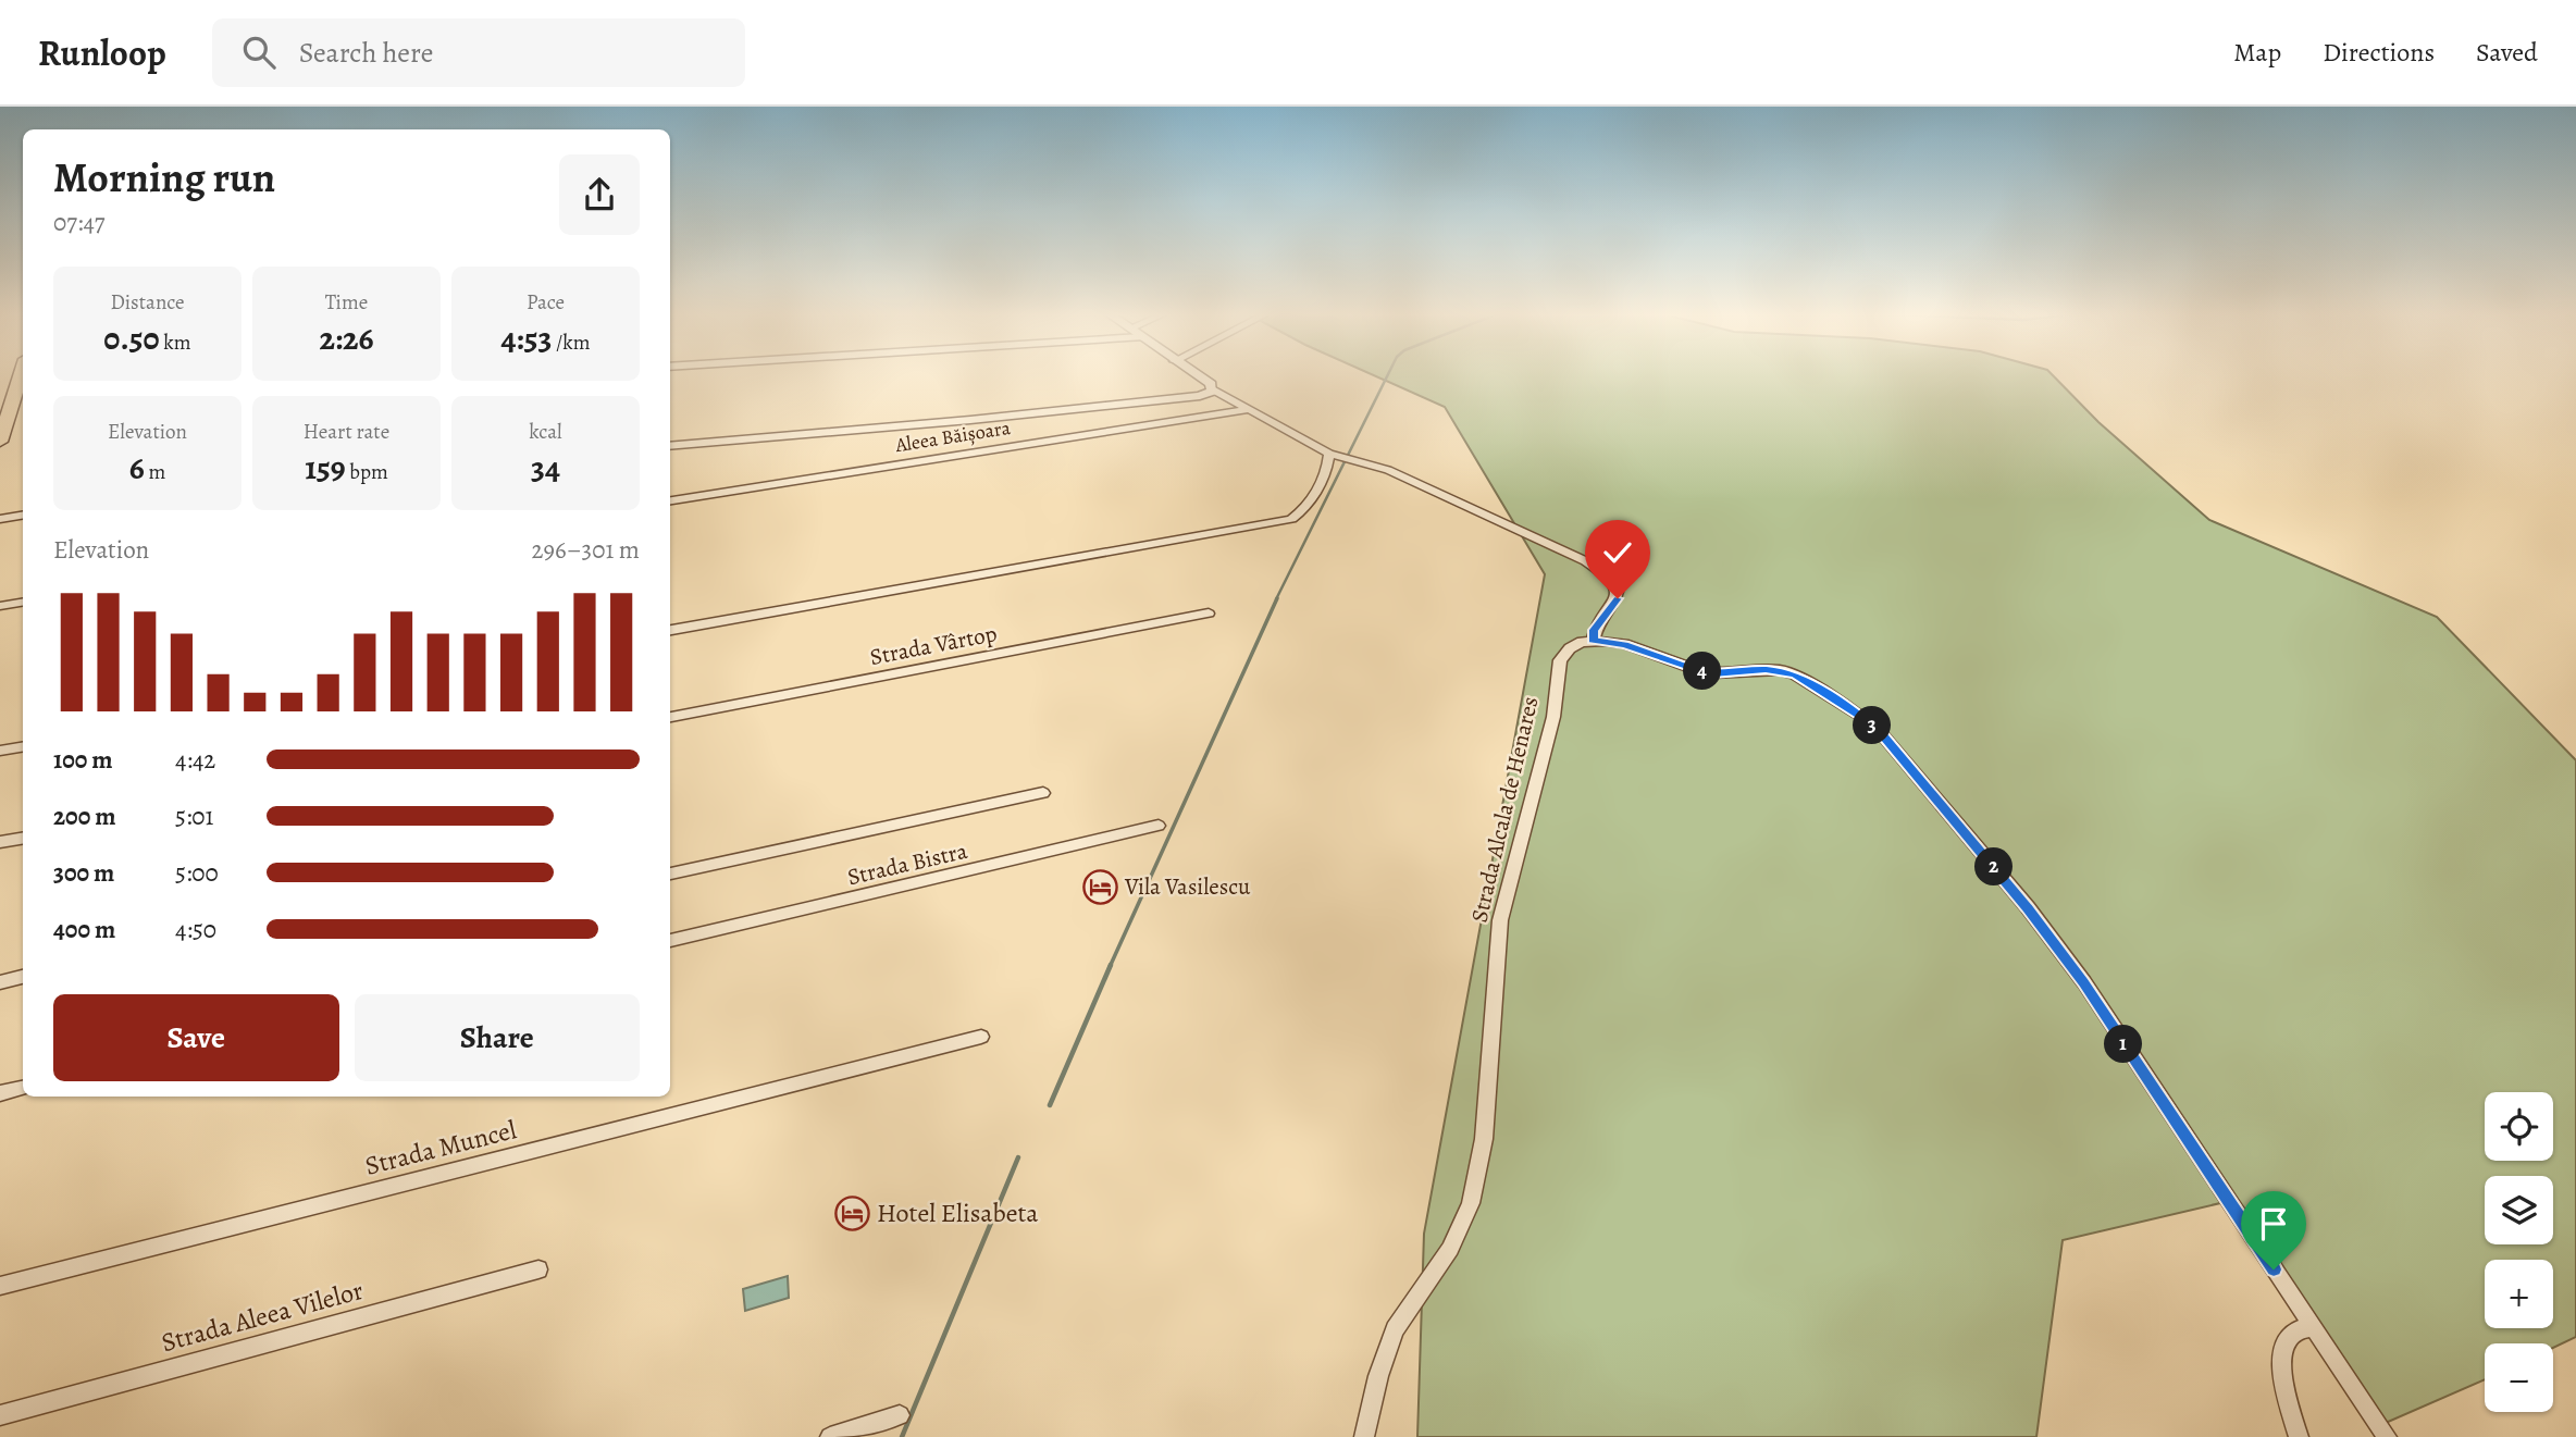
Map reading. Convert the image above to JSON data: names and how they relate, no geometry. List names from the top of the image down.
{
  "streets": {
    "street": [
      "Aleea Băișoara",
      "Strada Vârtop",
      "Strada Alcala de Henares",
      "Strada Bistra",
      "Strada Muncel",
      "Strada Aleea Vilelor"
    ]
  },
  "places": {
    "hotel": ["Vila Vasilescu", "Hotel Elisabeta"]
  },
  "page": {
    "header": "Runloop",
    "search": "Search here",
    "nav": ["Map", "Directions", "Saved"],
    "heading": ["Morning run", "07:47"],
    "stats": [
      ["Distance", "0.50 km"],
      ["Time", "2:26"],
      ["Pace", "4:53 /km"],
      ["Elevation", "6 m"],
      ["Heart rate", "159 bpm"],
      ["kcal", "34"]
    ],
    "chart": ["Elevation", "296–301 m"],
    "pins": [
      "4",
      "3",
      "2",
      "1"
    ],
    "list": [
      {
        "name": "100 m",
        "note": "4:42"
      },
      {
        "name": "200 m",
        "note": "5:01"
      },
      {
        "name": "300 m",
        "note": "5:00"
      },
      {
        "name": "400 m",
        "note": "4:50"
      }
    ],
    "buttons": ["Save", "Share"],
    "map_buttons": ["+", "−"]
  }
}
